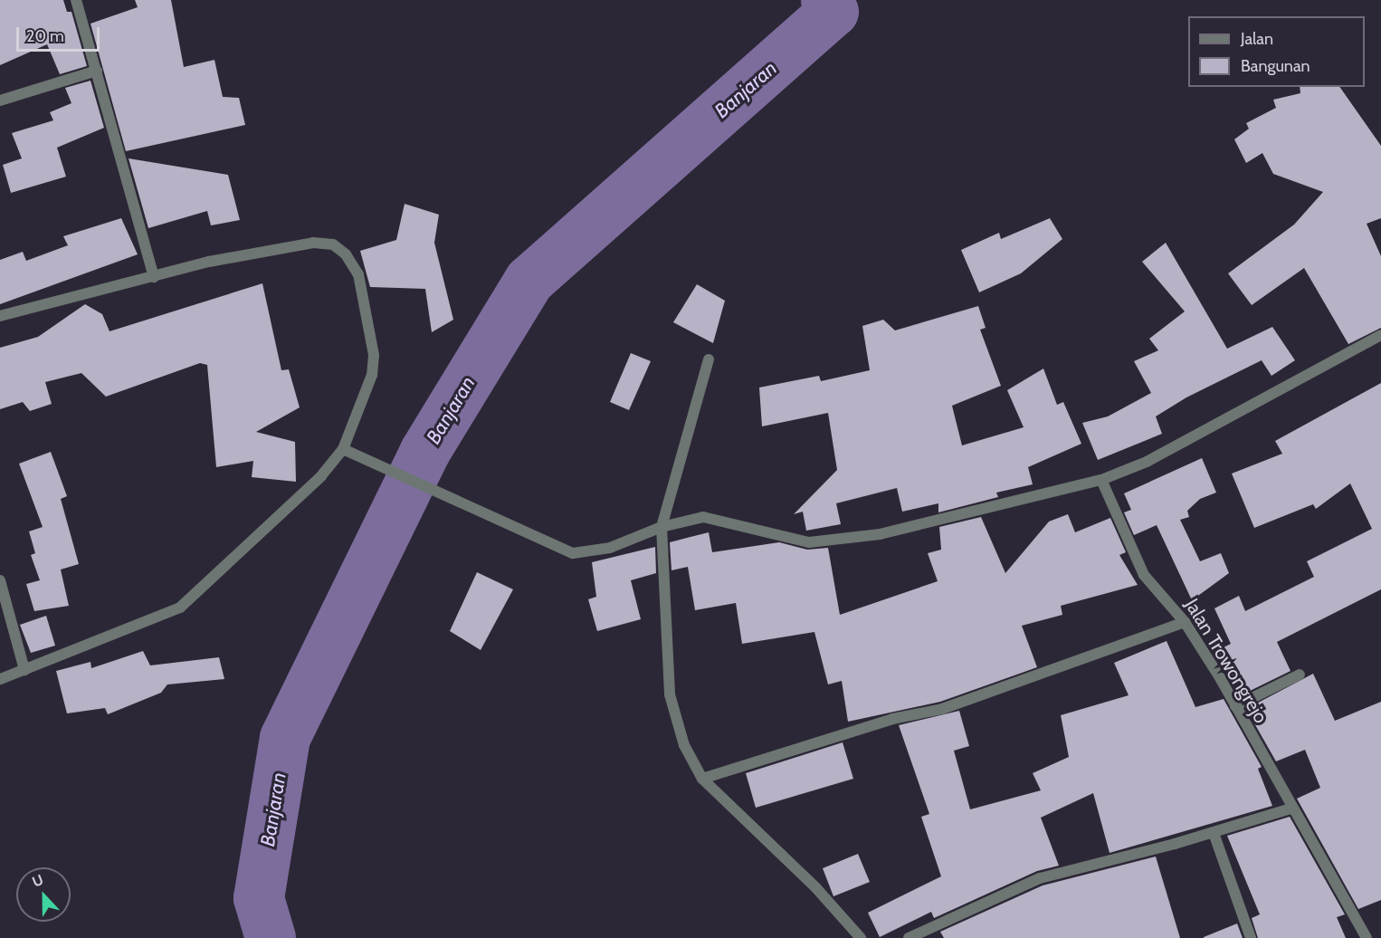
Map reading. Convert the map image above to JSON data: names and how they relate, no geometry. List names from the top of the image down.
{
  "streets": {
    "street": ["Jalan Trowongrejo"]
  },
  "water": ["Banjaran"],
  "legend": ["Jalan", "Bangunan"],
  "scale_bar": "20 m",
  "north": "top"
}
